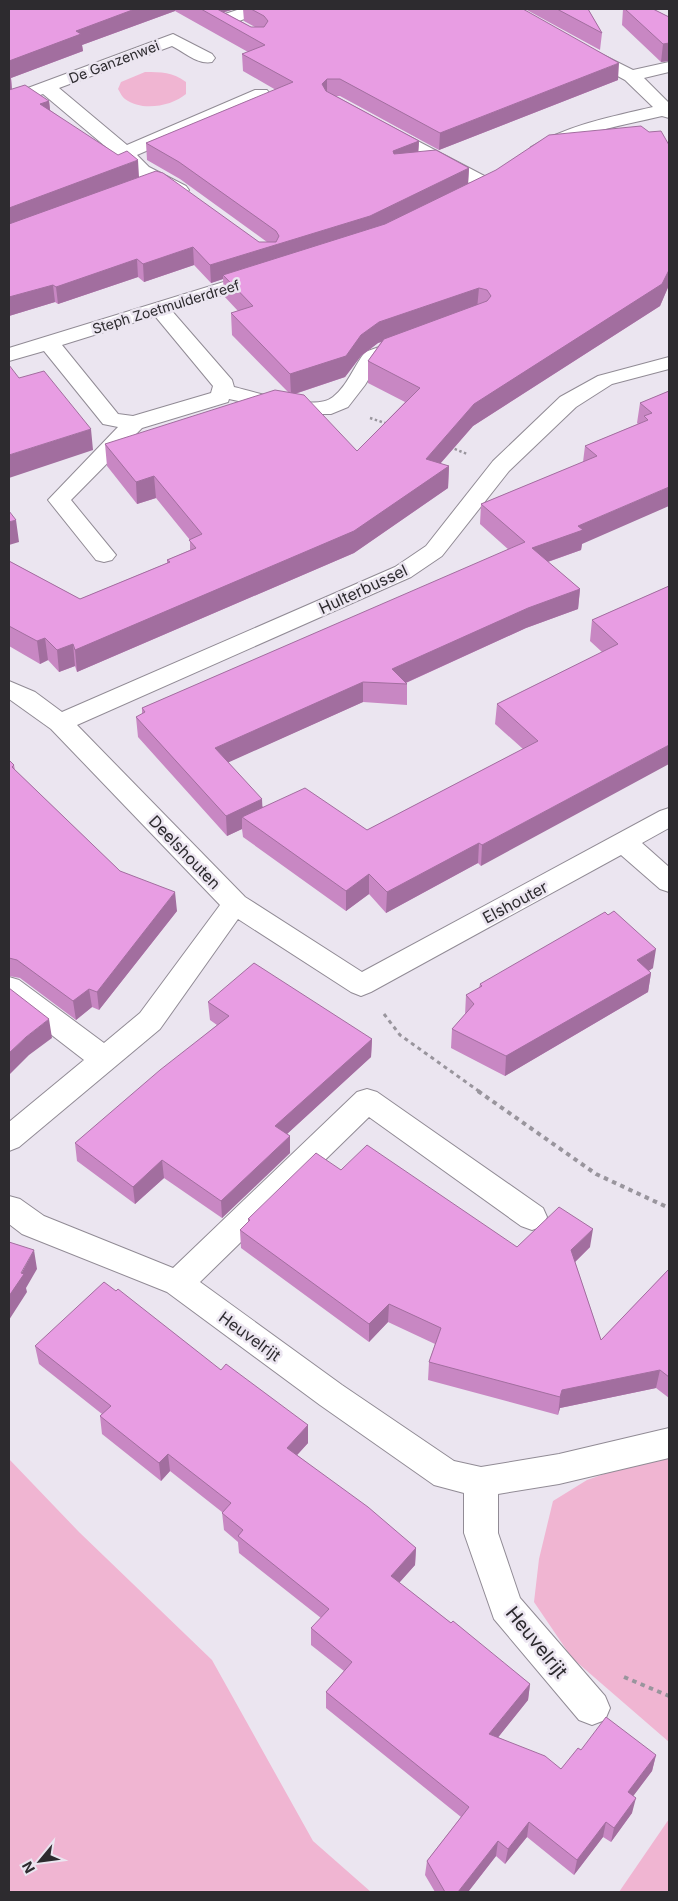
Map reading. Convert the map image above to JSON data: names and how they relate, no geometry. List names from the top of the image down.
{
  "streets": {
    "street": [
      "De Ganzenwei",
      "Steph Zoetmulderdreef",
      "Hulterbussel",
      "Deelshouten",
      "Elshouter",
      "Heuvelrijt"
    ]
  },
  "crossings": [
    ["Hulterbussel", "Deelshouten"],
    ["Deelshouten", "Elshouter"]
  ],
  "north": "bottom left"
}
